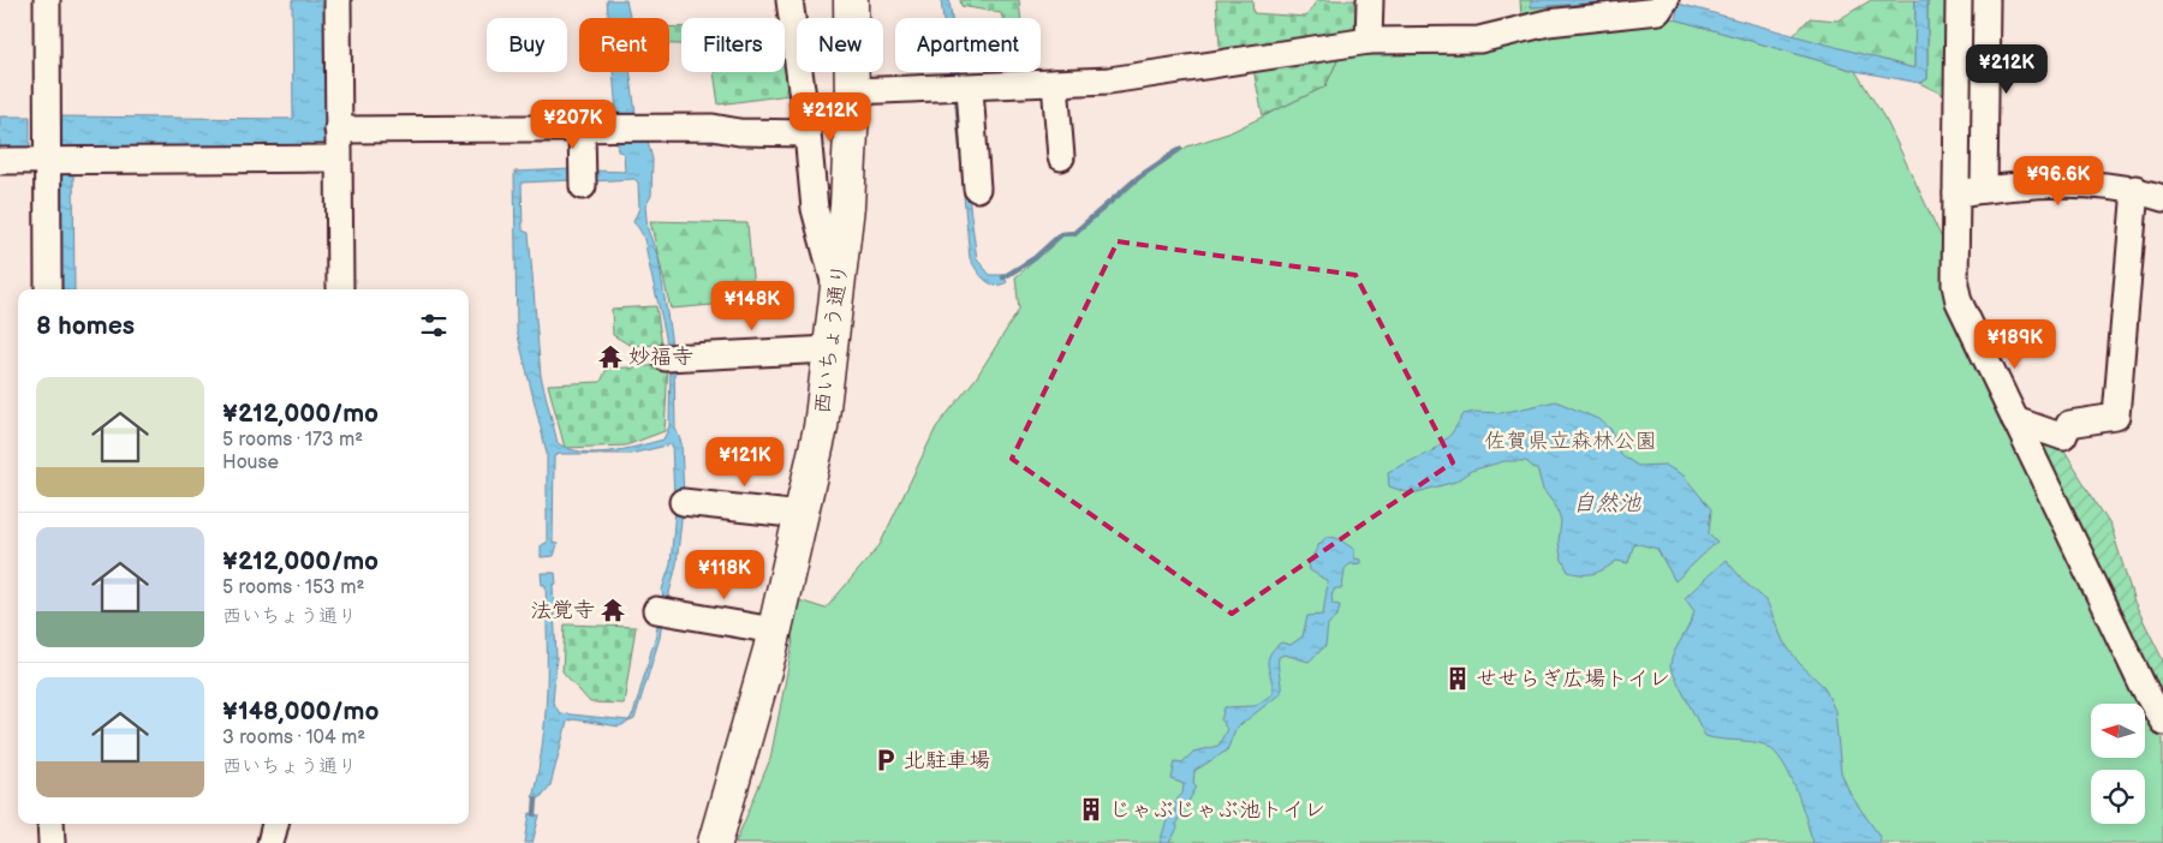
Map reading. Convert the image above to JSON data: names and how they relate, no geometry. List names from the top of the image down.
{
  "streets": {
    "highway": ["西いちょう通り"]
  },
  "water": ["自然池"],
  "parks": ["佐賀県立森林公園"],
  "places": {
    "temple": ["妙福寺", "法覚寺"],
    "building": ["せせらぎ広場トイレ", "じゃぶじゃぶ池トイレ"],
    "parking": ["北駐車場"]
  },
  "north": "left",
  "page": {
    "chip": [
      "Buy",
      "Rent",
      "Filters",
      "New",
      "Apartment"
    ],
    "price": [
      "¥212K",
      "¥212K",
      "¥207K",
      "¥96.6K",
      "¥148K",
      "¥189K",
      "¥121K",
      "¥118K"
    ],
    "heading": "8 homes",
    "list": [
      {
        "name": "¥212,000/mo",
        "note": "5 rooms · 173 m² · House"
      },
      {
        "name": "¥212,000/mo",
        "note": "5 rooms · 153 m² · 西いちょう通り"
      },
      {
        "name": "¥148,000/mo",
        "note": "3 rooms · 104 m² · 西いちょう通り"
      }
    ]
  }
}
